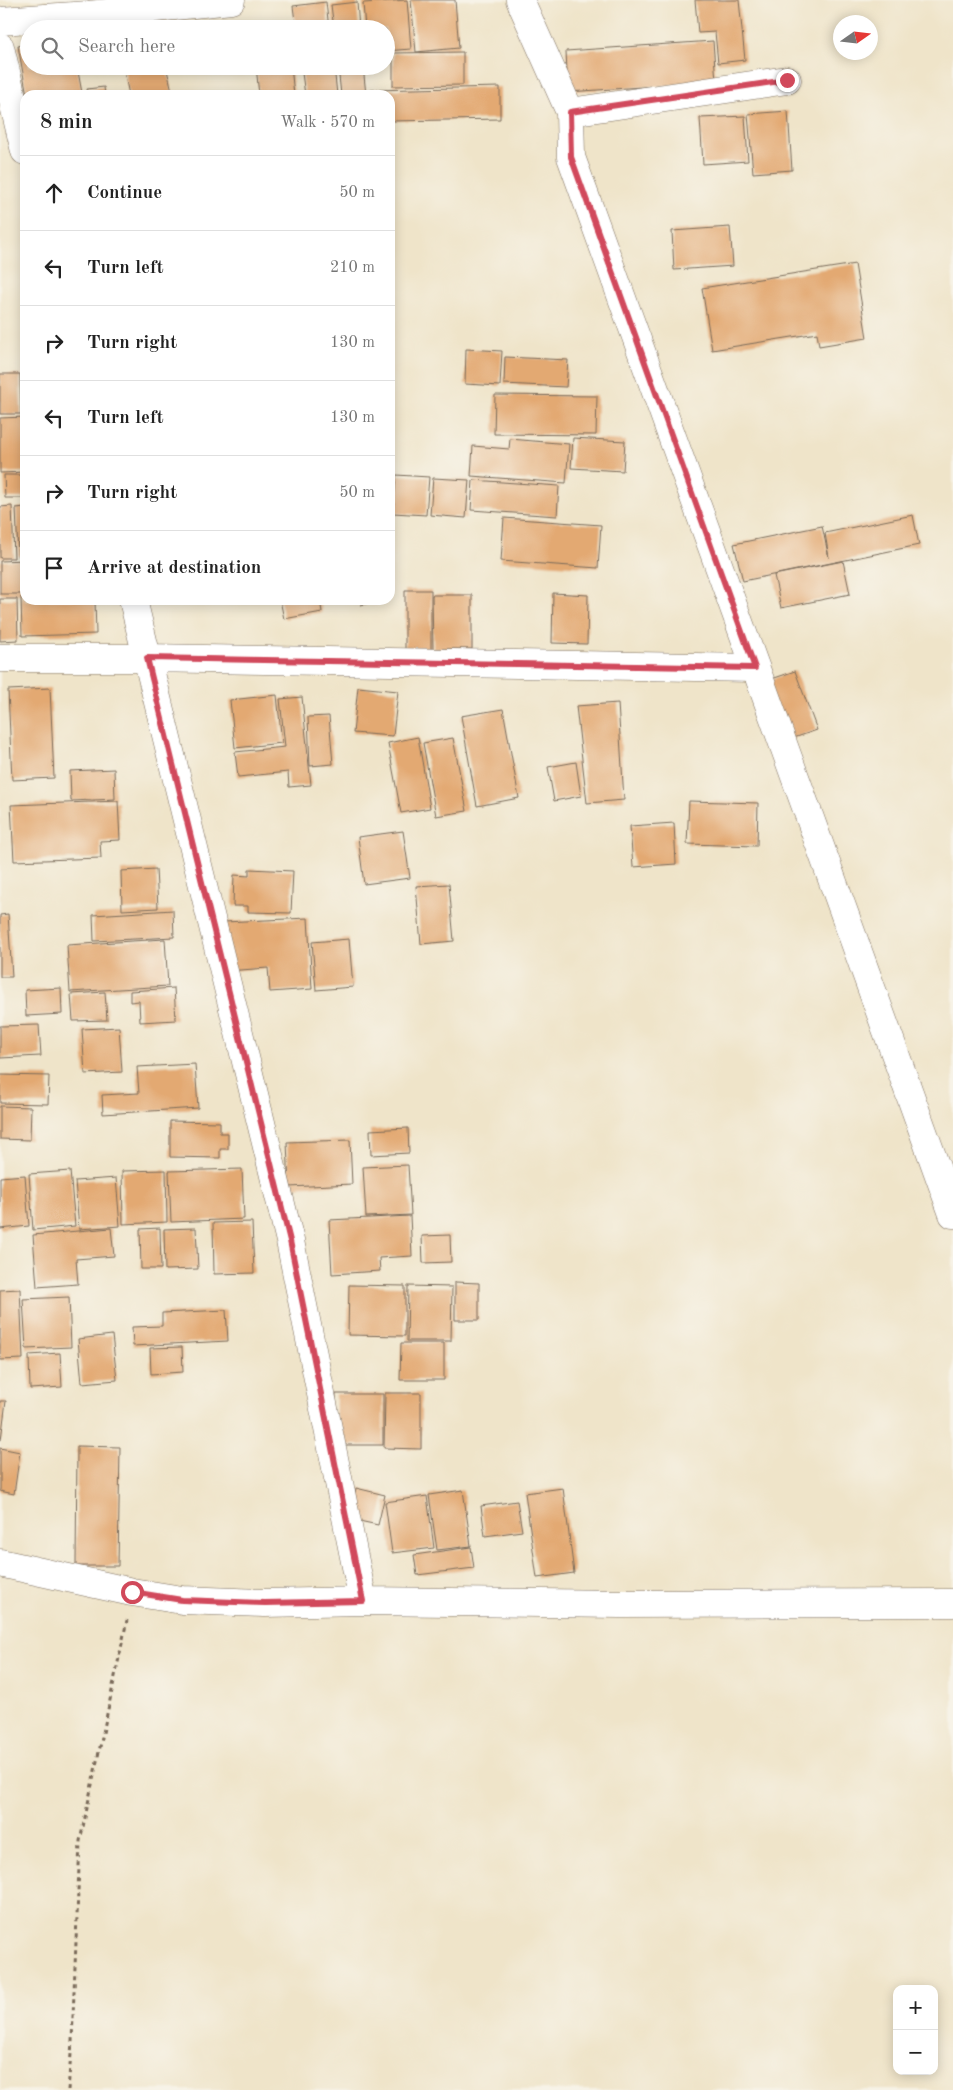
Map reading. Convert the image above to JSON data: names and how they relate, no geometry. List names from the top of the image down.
{
  "north": "right",
  "page": {
    "search": "Search here",
    "heading": ["8 min", "Walk · 570 m"],
    "list": [
      ["Continue", "50 m"],
      ["Turn left", "210 m"],
      ["Turn right", "130 m"],
      ["Turn left", "130 m"],
      ["Turn right", "50 m"],
      "Arrive at destination"
    ],
    "map_buttons": ["+", "−"]
  }
}
